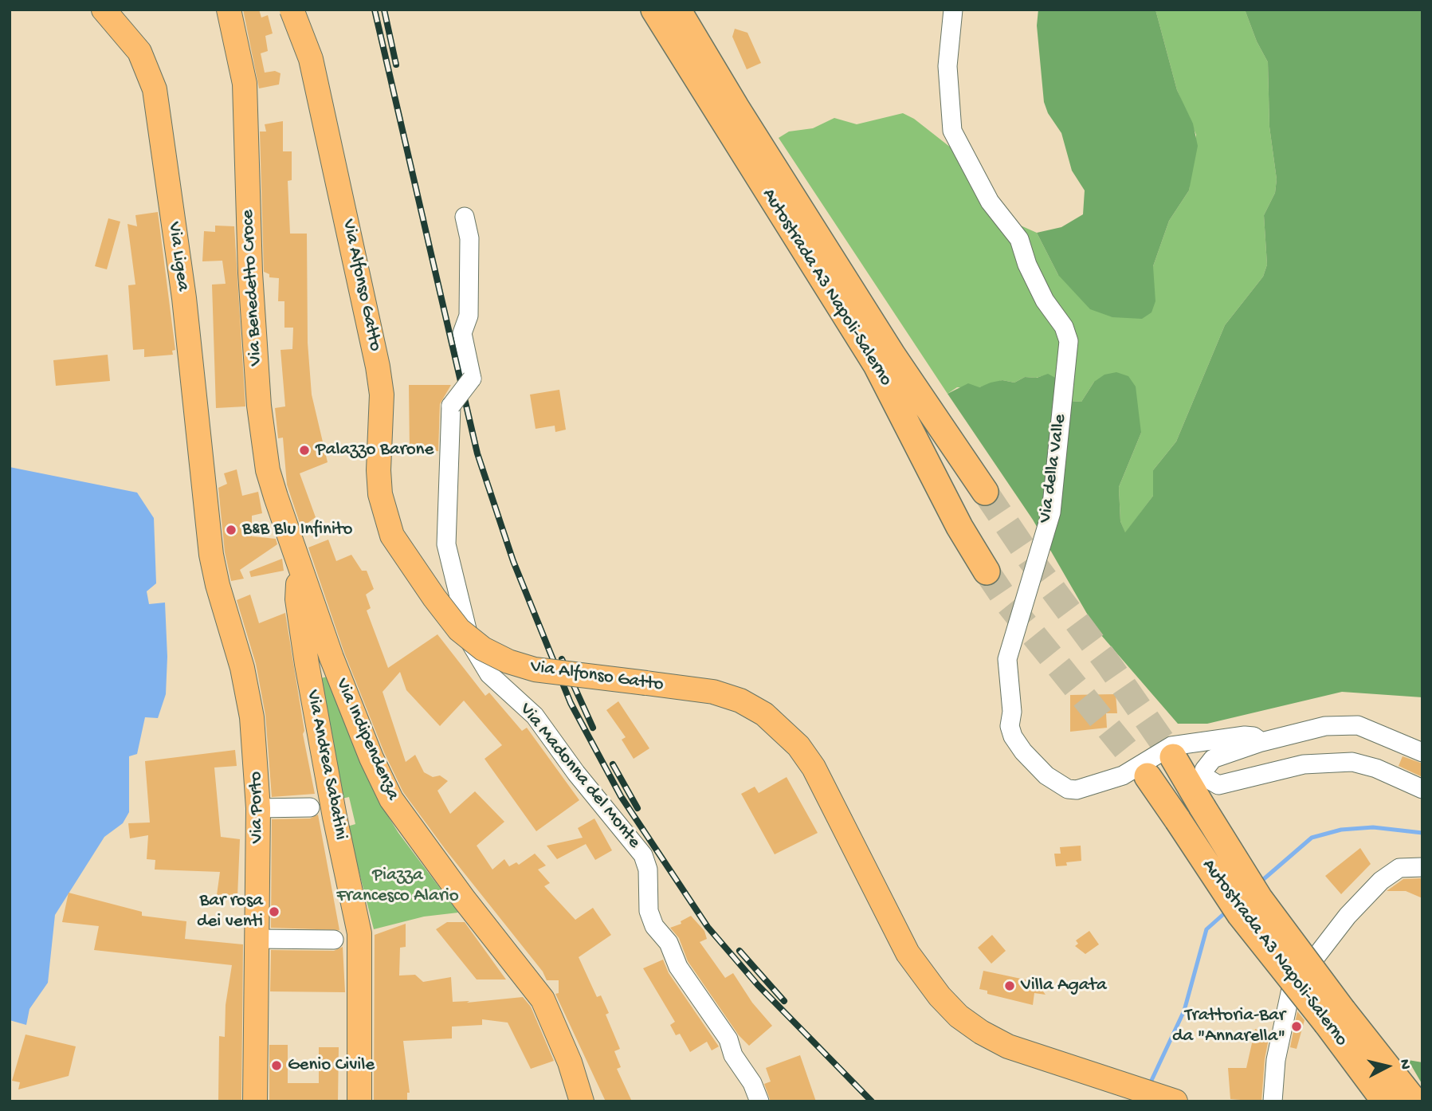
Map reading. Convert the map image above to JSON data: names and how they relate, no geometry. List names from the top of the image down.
{
  "streets": {
    "highway": ["Autostrada A3 Napoli-Salerno"],
    "main road": [
      "Via Ligea",
      "Via Alfonso Gatto",
      "Via Benedetto Croce",
      "Via Indipendenza",
      "Via Andrea Sabatini",
      "Via Porto"
    ],
    "street": ["Via della Valle", "Via Madonna del Monte"]
  },
  "crossings": [
    ["Via Ligea", "Via Porto"],
    ["Via Benedetto Croce", "Via Indipendenza"],
    ["Via Benedetto Croce", "Via Andrea Sabatini"],
    ["Via Indipendenza", "Via Andrea Sabatini"]
  ],
  "parks": ["Piazza Francesco Alario"],
  "places": [
    "Palazzo Barone",
    "B&B Blu Infinito",
    "Bar rosa dei venti",
    "Villa Agata",
    "Trattoria-Bar da \"Annarella\"",
    "Genio Civile"
  ],
  "north": "right"
}
